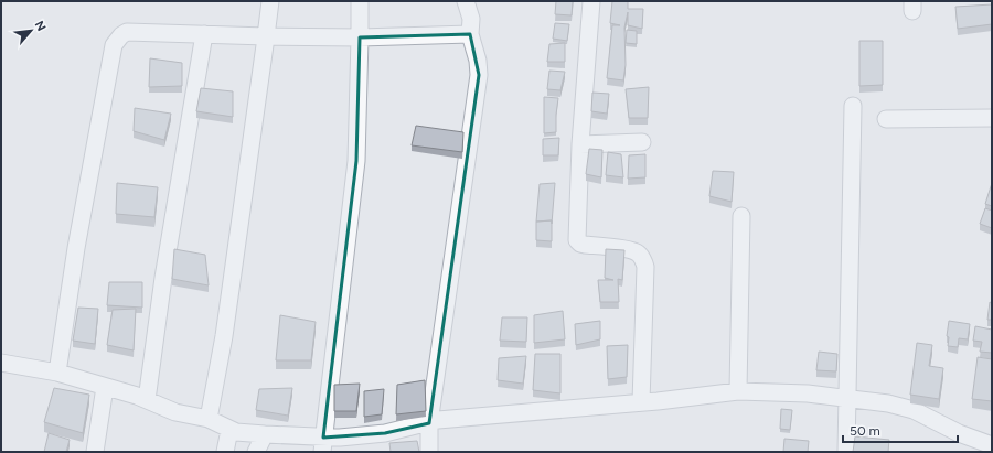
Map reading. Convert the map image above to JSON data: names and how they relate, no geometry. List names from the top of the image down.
{
  "scale_bar": "50 m",
  "north": "top right"
}
